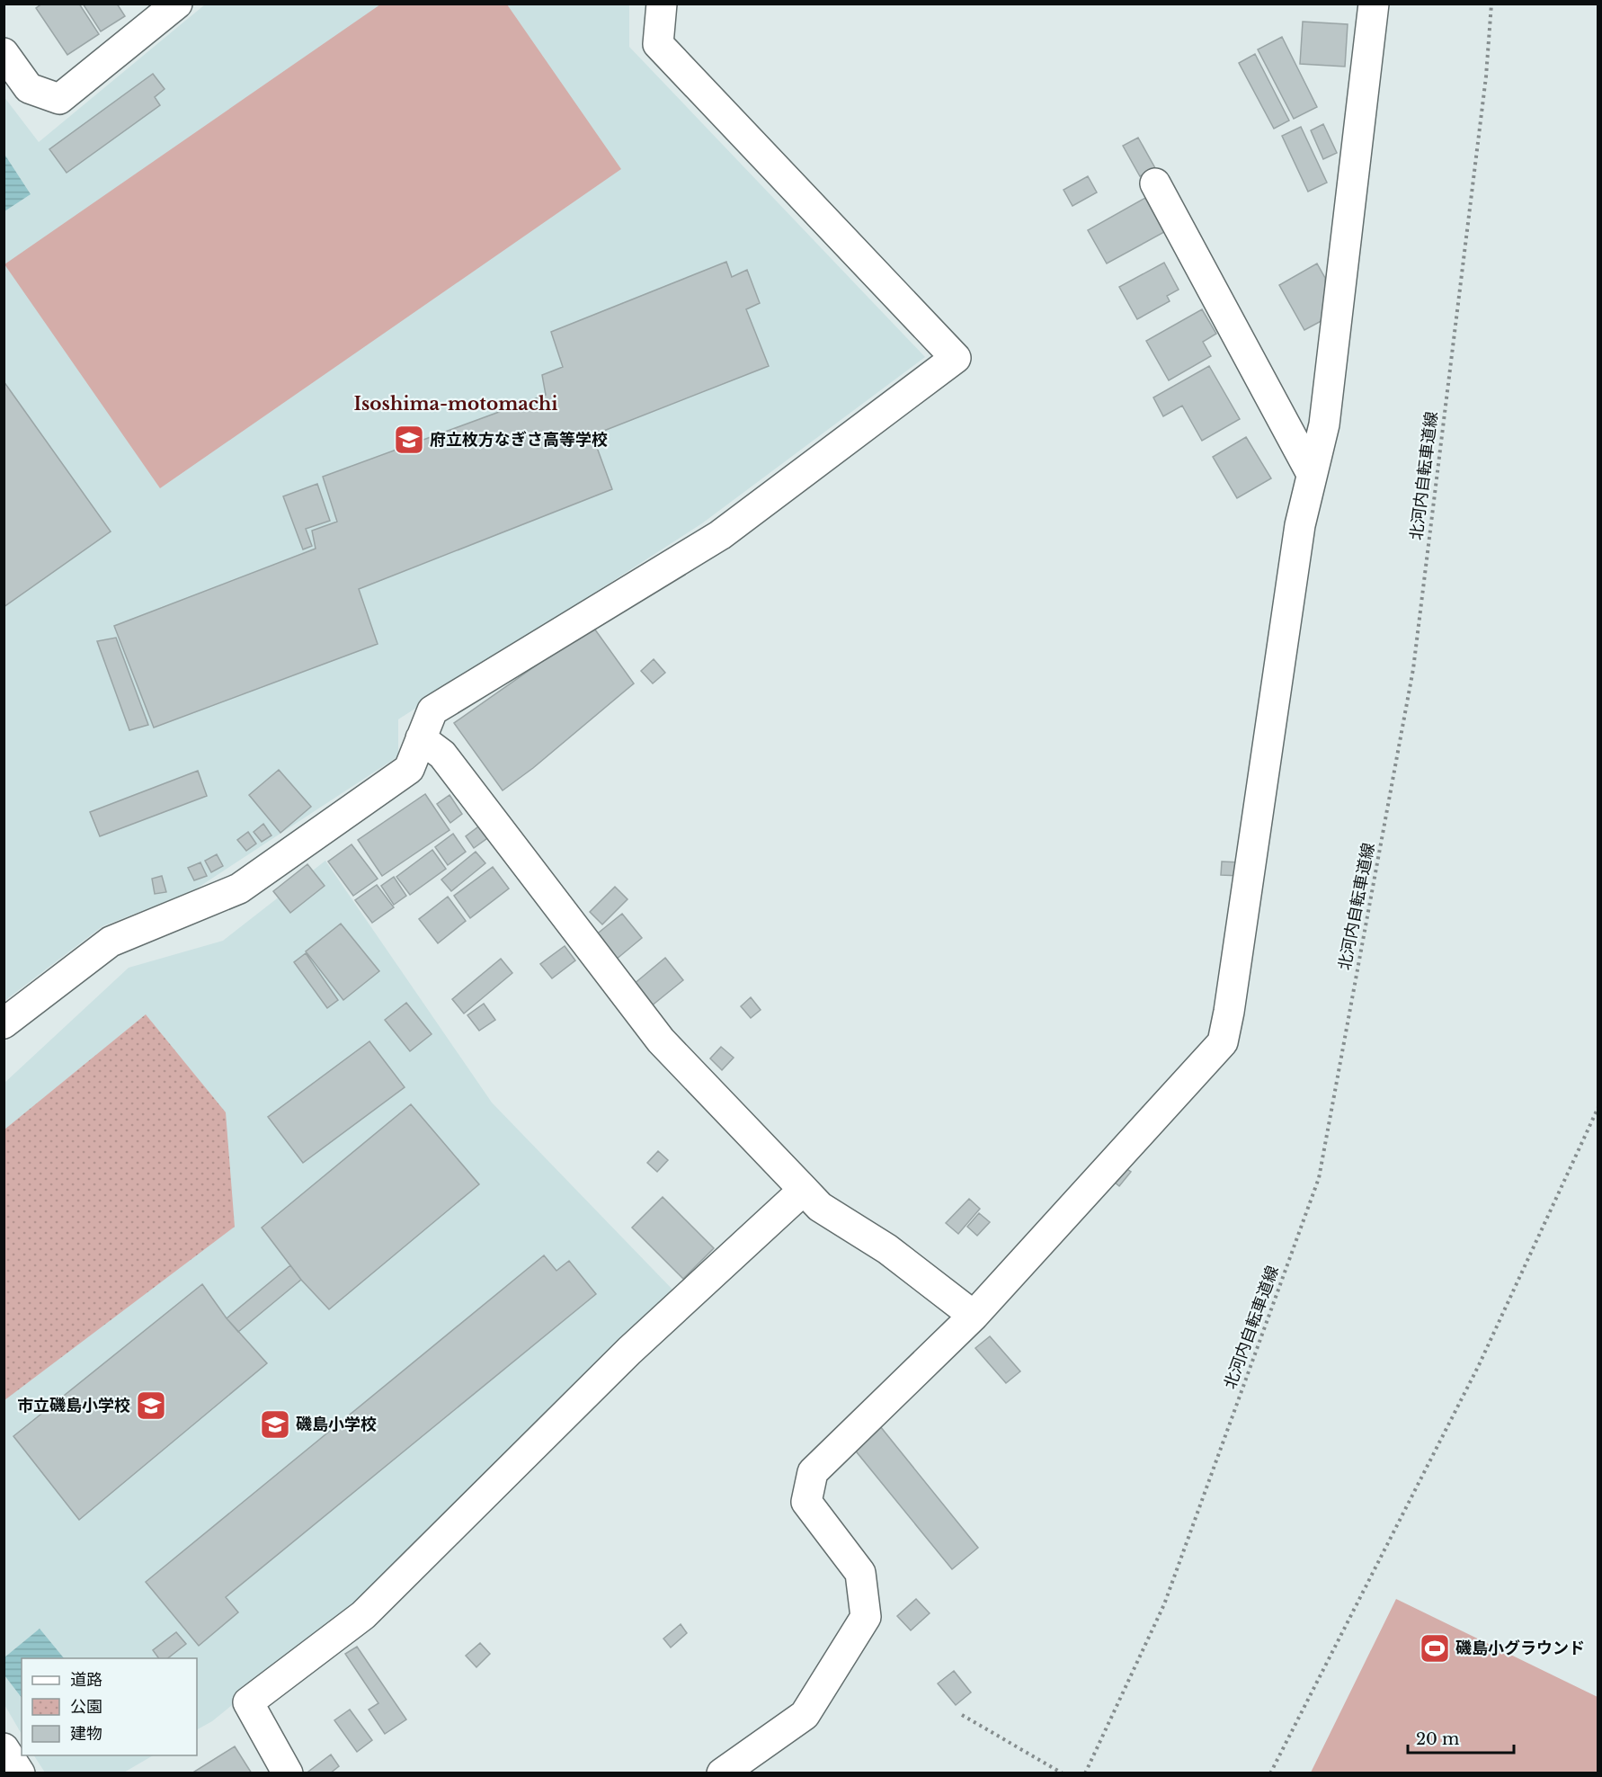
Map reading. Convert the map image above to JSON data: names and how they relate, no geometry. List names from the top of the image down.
{
  "streets": {
    "path": ["北河内自転車道線"]
  },
  "districts": ["Isoshima-motomachi"],
  "places": {
    "school or university": ["府立枚方なぎさ高等学校", "市立磯島小学校", "磯島小学校"],
    "sports": ["磯島小グラウンド"]
  },
  "legend": ["道路", "公園", "建物"],
  "scale_bar": "20 m"
}
